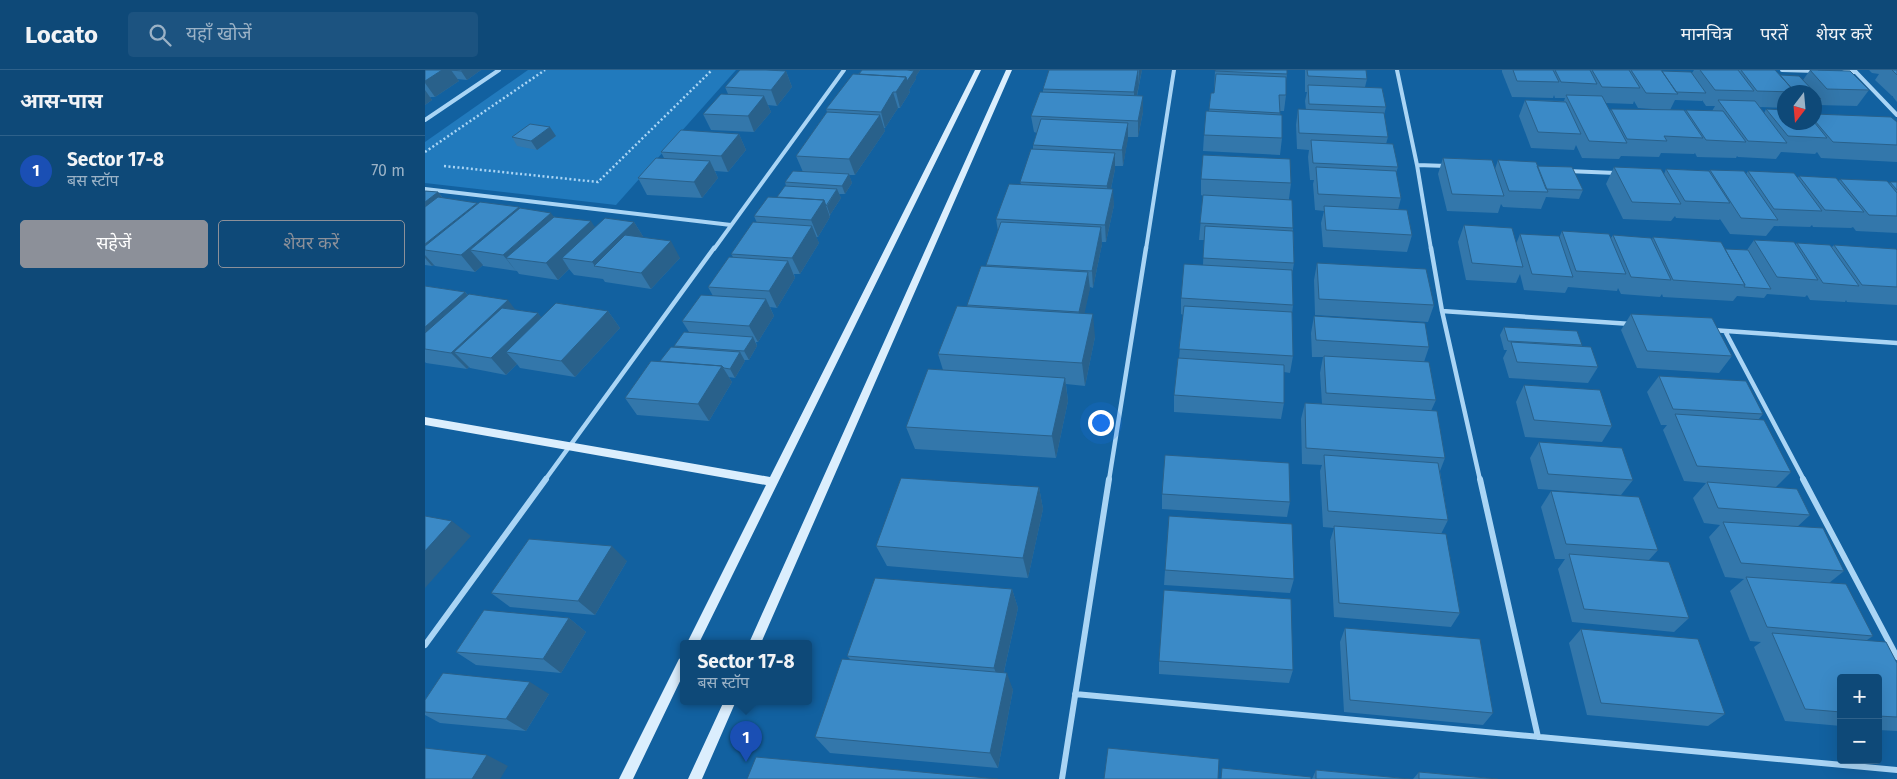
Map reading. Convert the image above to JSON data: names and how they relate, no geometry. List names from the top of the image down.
{
  "north": "bottom",
  "page": {
    "header": "Locato",
    "search": "यहाँ खोजें",
    "nav": ["मानचित्र", "परतें", "शेयर करें"],
    "heading": "आस-पास",
    "list": [
      {
        "mark": "1",
        "name": "Sector 17-8",
        "note": "बस स्टॉप",
        "value": "70 m"
      }
    ],
    "buttons": ["सहेजें", "शेयर करें"],
    "popup": ["Sector 17-8", "बस स्टॉप"],
    "map_buttons": ["+", "−"],
    "pins": "1"
  }
}
